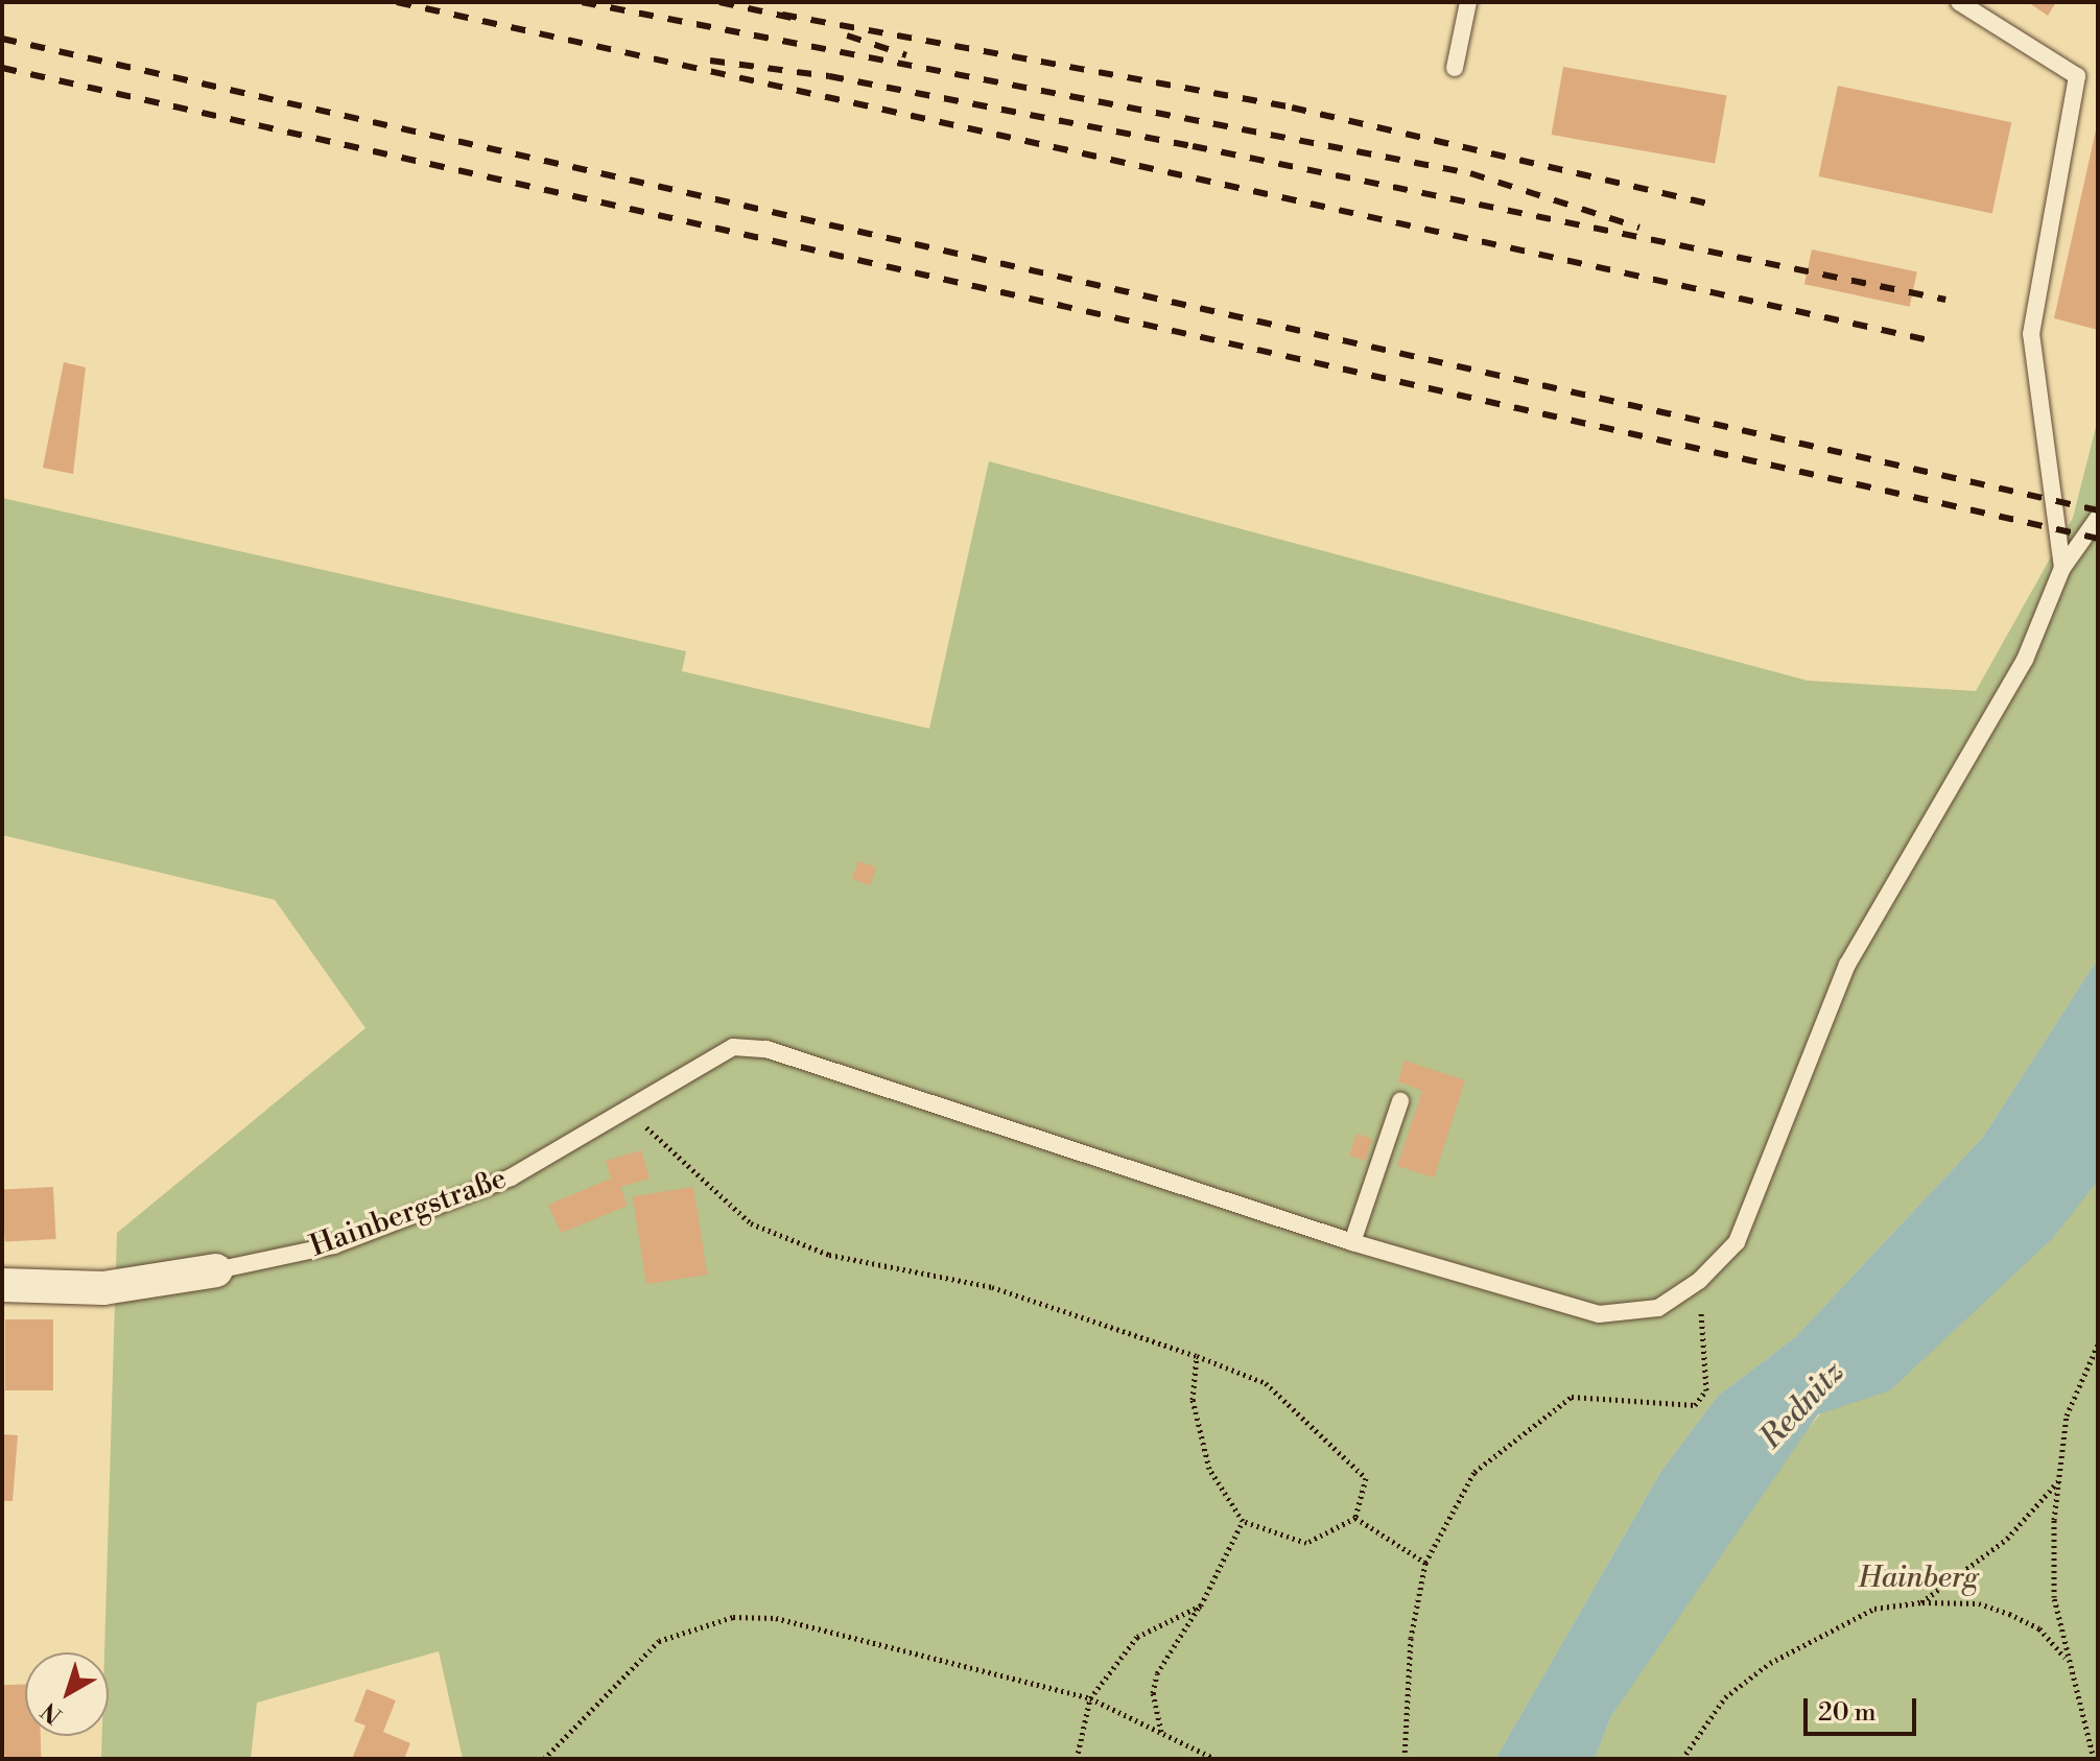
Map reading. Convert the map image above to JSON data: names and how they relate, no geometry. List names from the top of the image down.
{
  "streets": {
    "street": ["Hainbergstraße"]
  },
  "water": ["Rednitz"],
  "parks": ["Hainberg"],
  "scale_bar": "20 m",
  "north": "bottom left"
}
